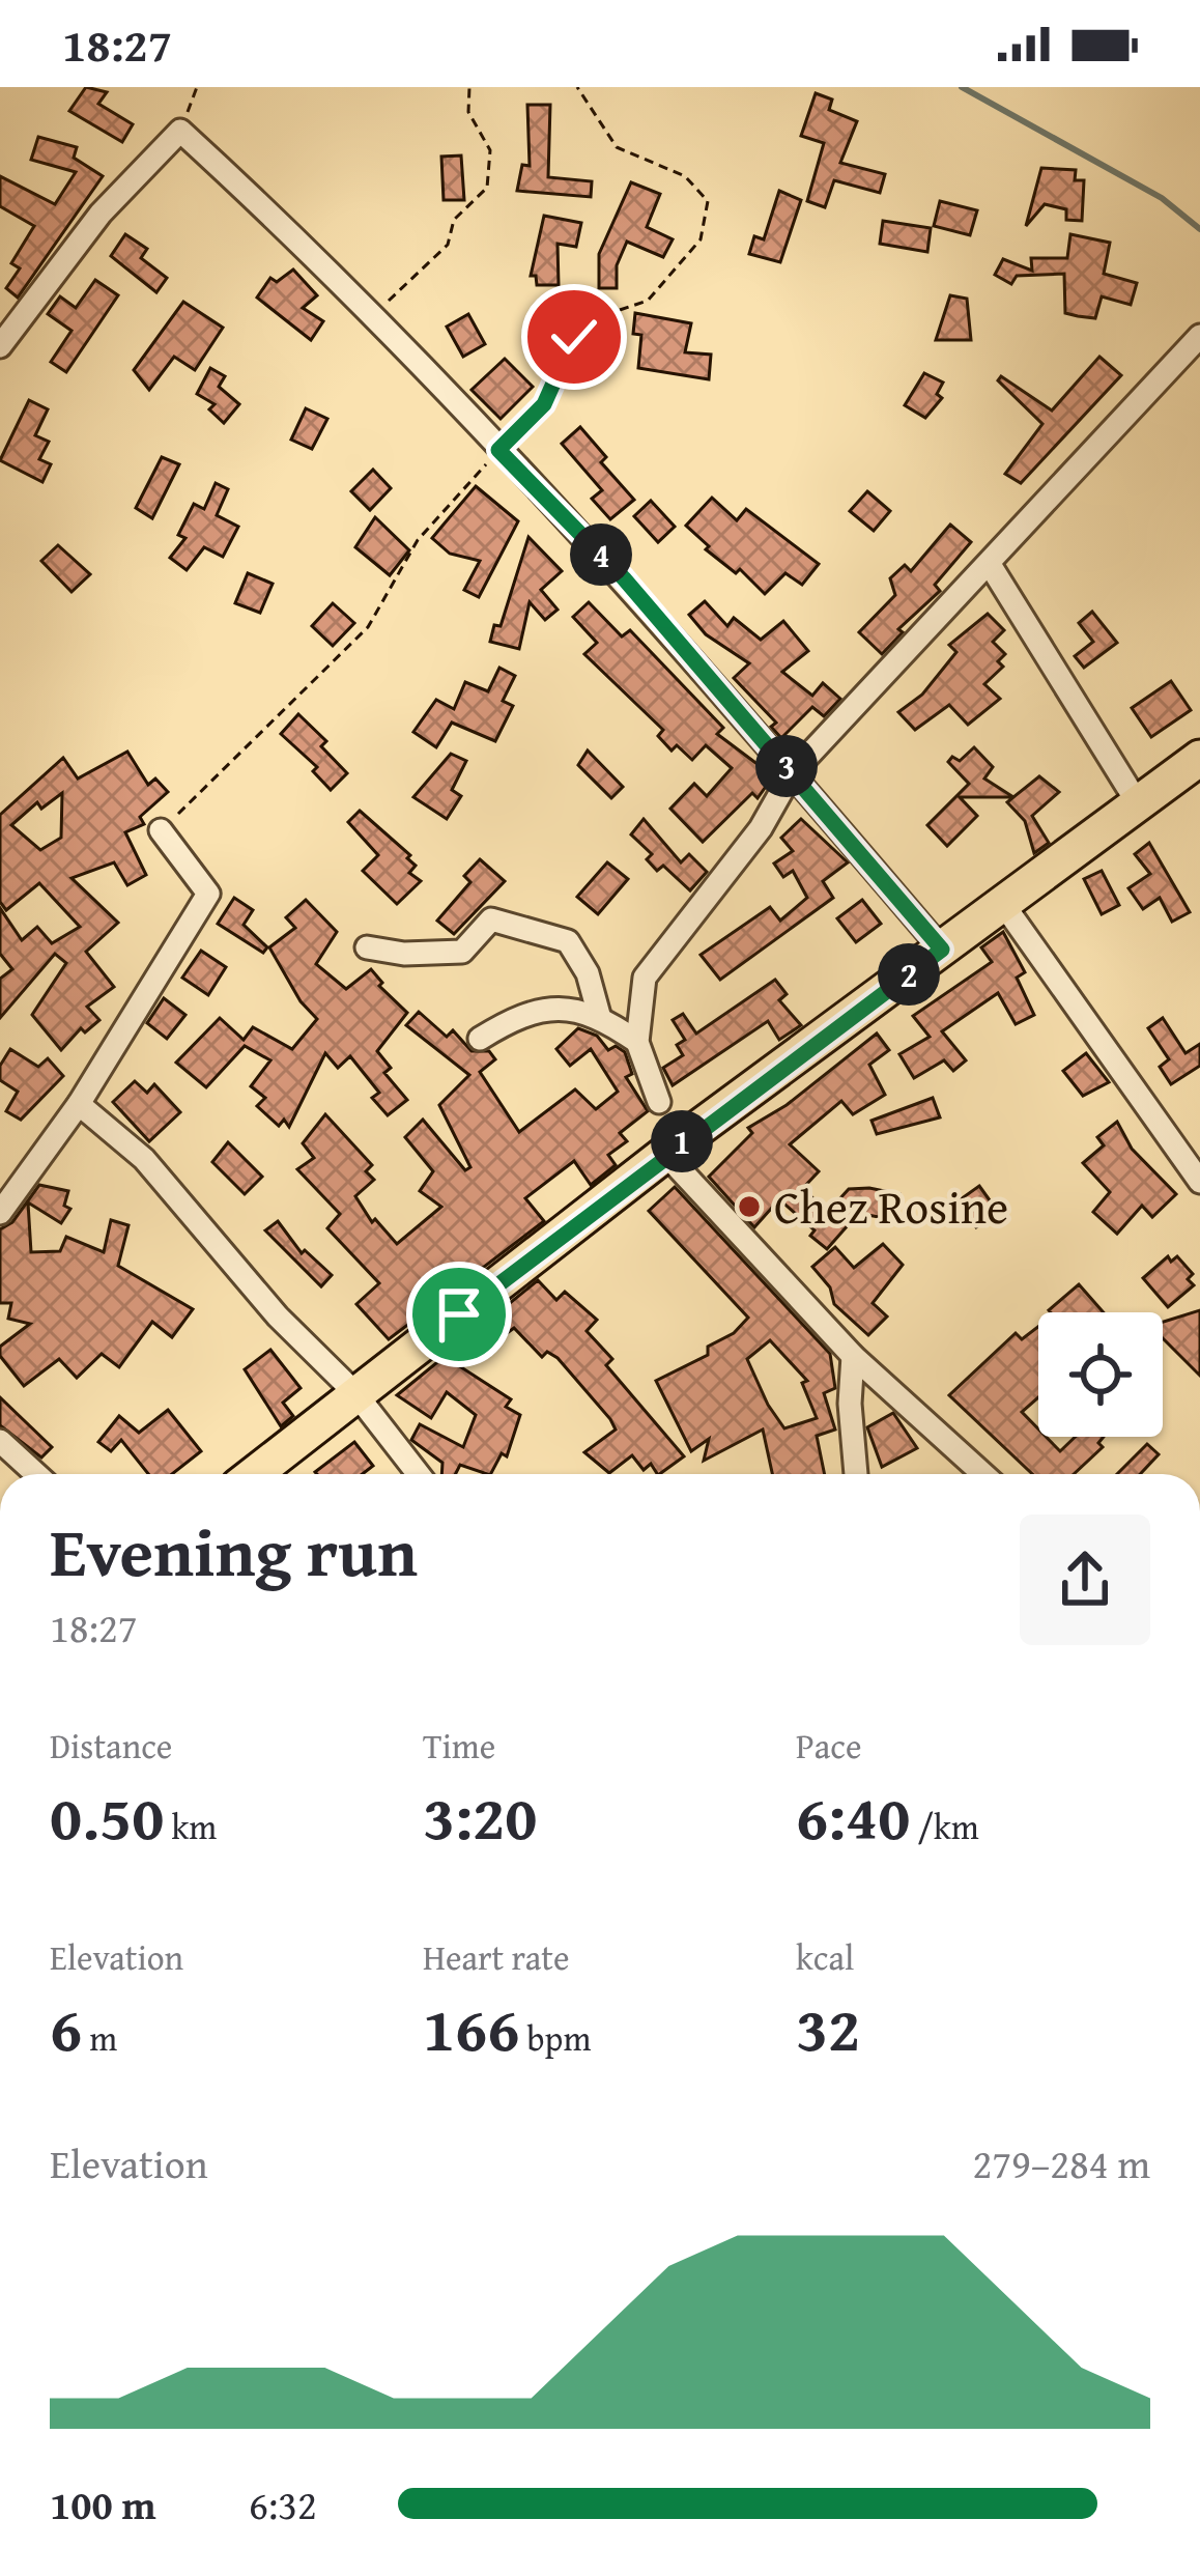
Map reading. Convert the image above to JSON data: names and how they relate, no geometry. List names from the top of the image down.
{
  "places": ["Chez Rosine"],
  "page": {
    "status": "18:27",
    "pins": [
      "4",
      "3",
      "2",
      "1"
    ],
    "heading": ["Evening run", "18:27"],
    "stats": [
      ["Distance", "0.50 km"],
      ["Time", "3:20"],
      ["Pace", "6:40 /km"],
      ["Elevation", "6 m"],
      ["Heart rate", "166 bpm"],
      ["kcal", "32"]
    ],
    "chart": ["Elevation", "279–284 m"],
    "list": [
      {
        "name": "100 m",
        "note": "6:32"
      }
    ]
  }
}
